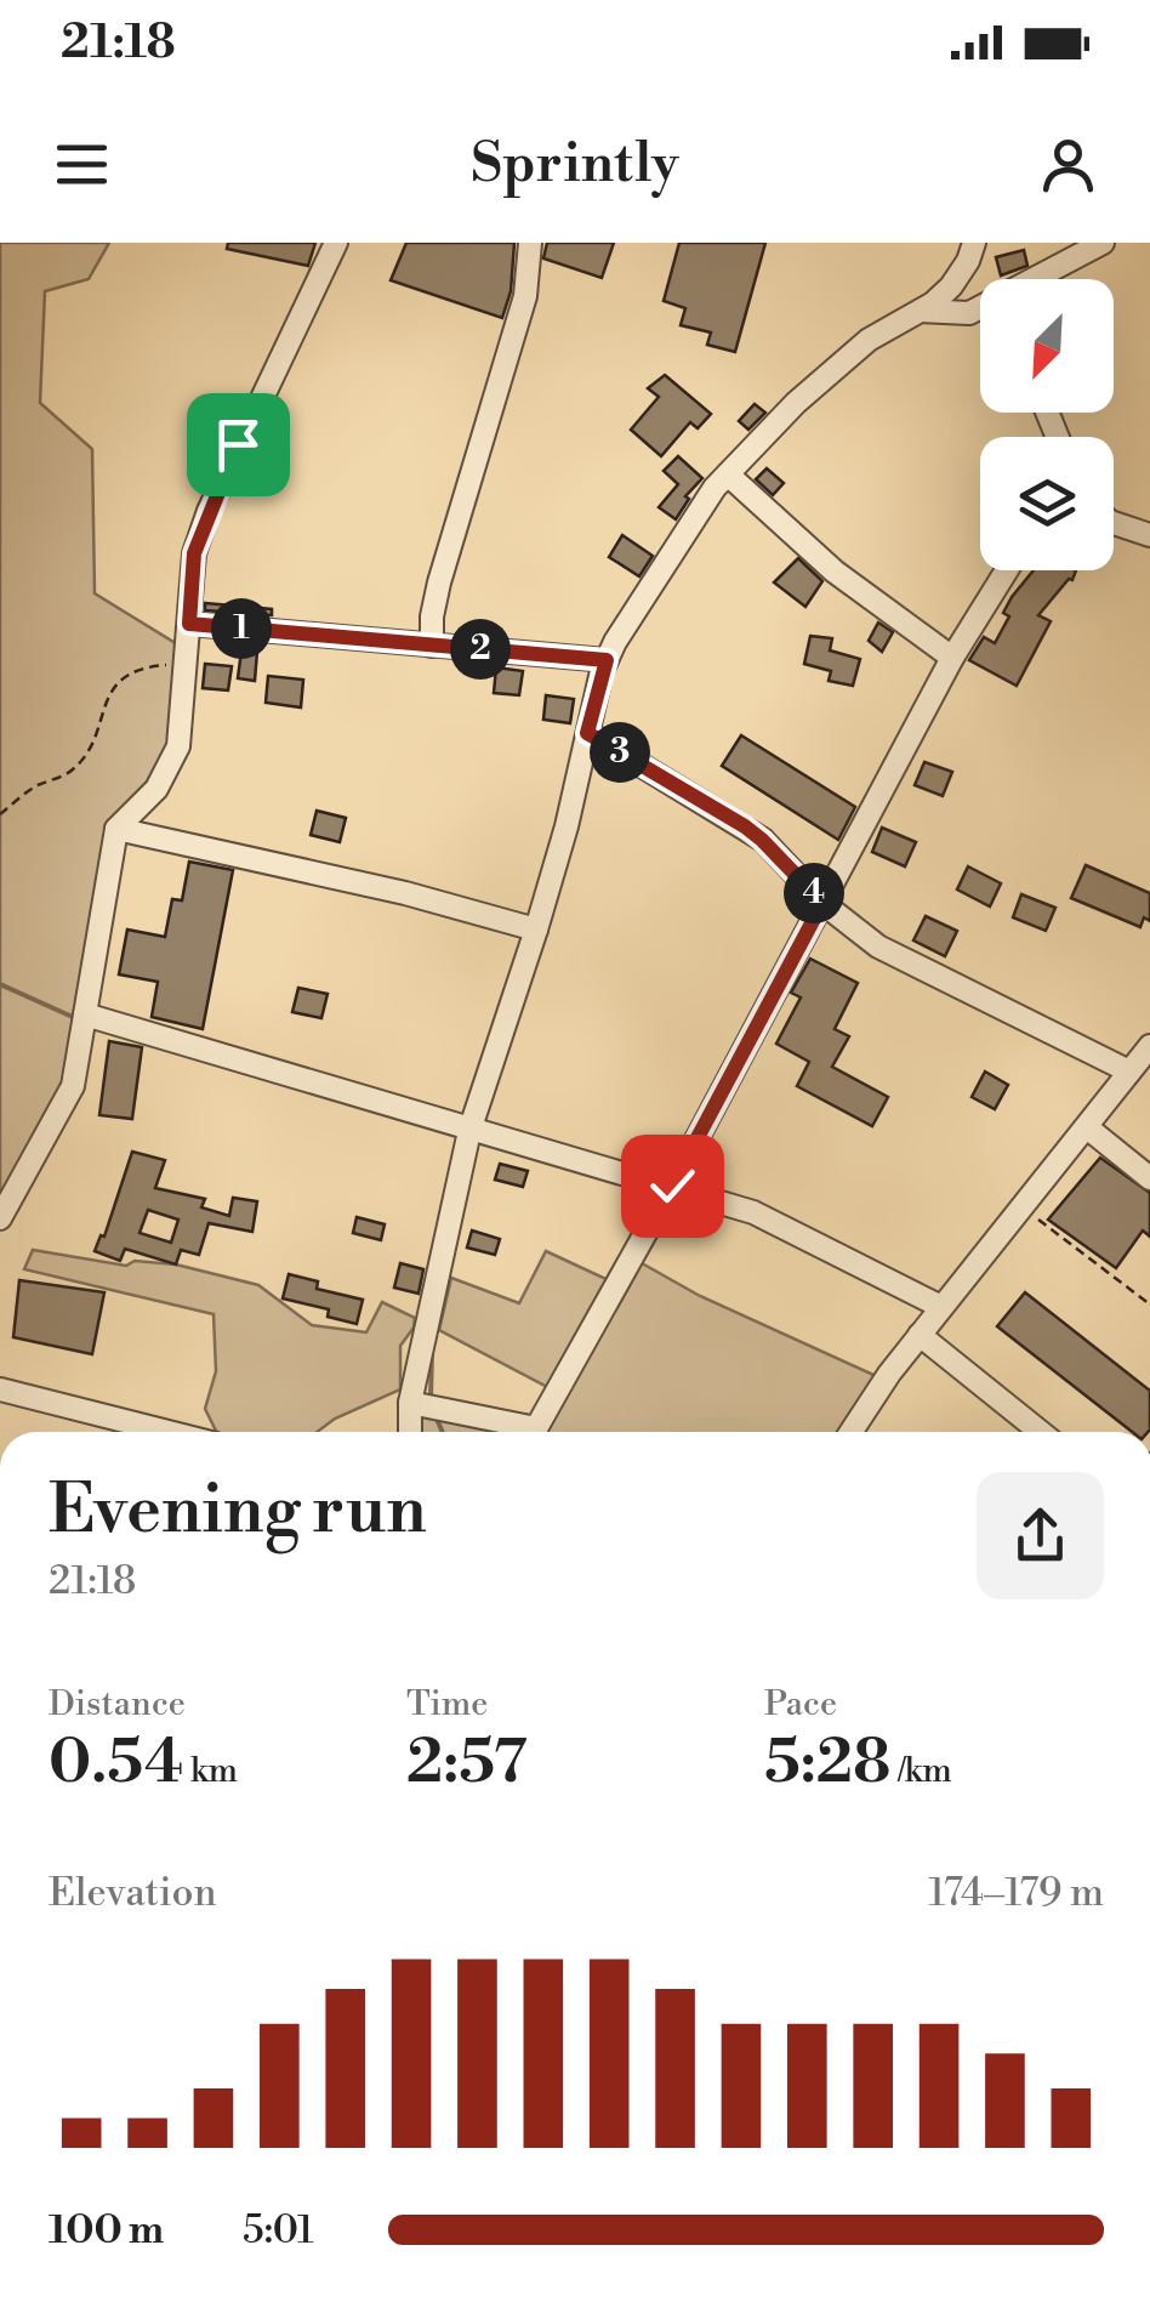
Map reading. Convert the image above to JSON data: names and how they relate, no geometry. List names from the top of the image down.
{
  "north": "bottom left",
  "page": {
    "status": "21:18",
    "header": "Sprintly",
    "pins": [
      "1",
      "2",
      "3",
      "4"
    ],
    "heading": ["Evening run", "21:18"],
    "stats": [
      ["Distance", "0.54 km"],
      ["Time", "2:57"],
      ["Pace", "5:28 /km"]
    ],
    "chart": ["Elevation", "174–179 m"],
    "list": [
      {
        "name": "100 m",
        "note": "5:01"
      }
    ]
  }
}
